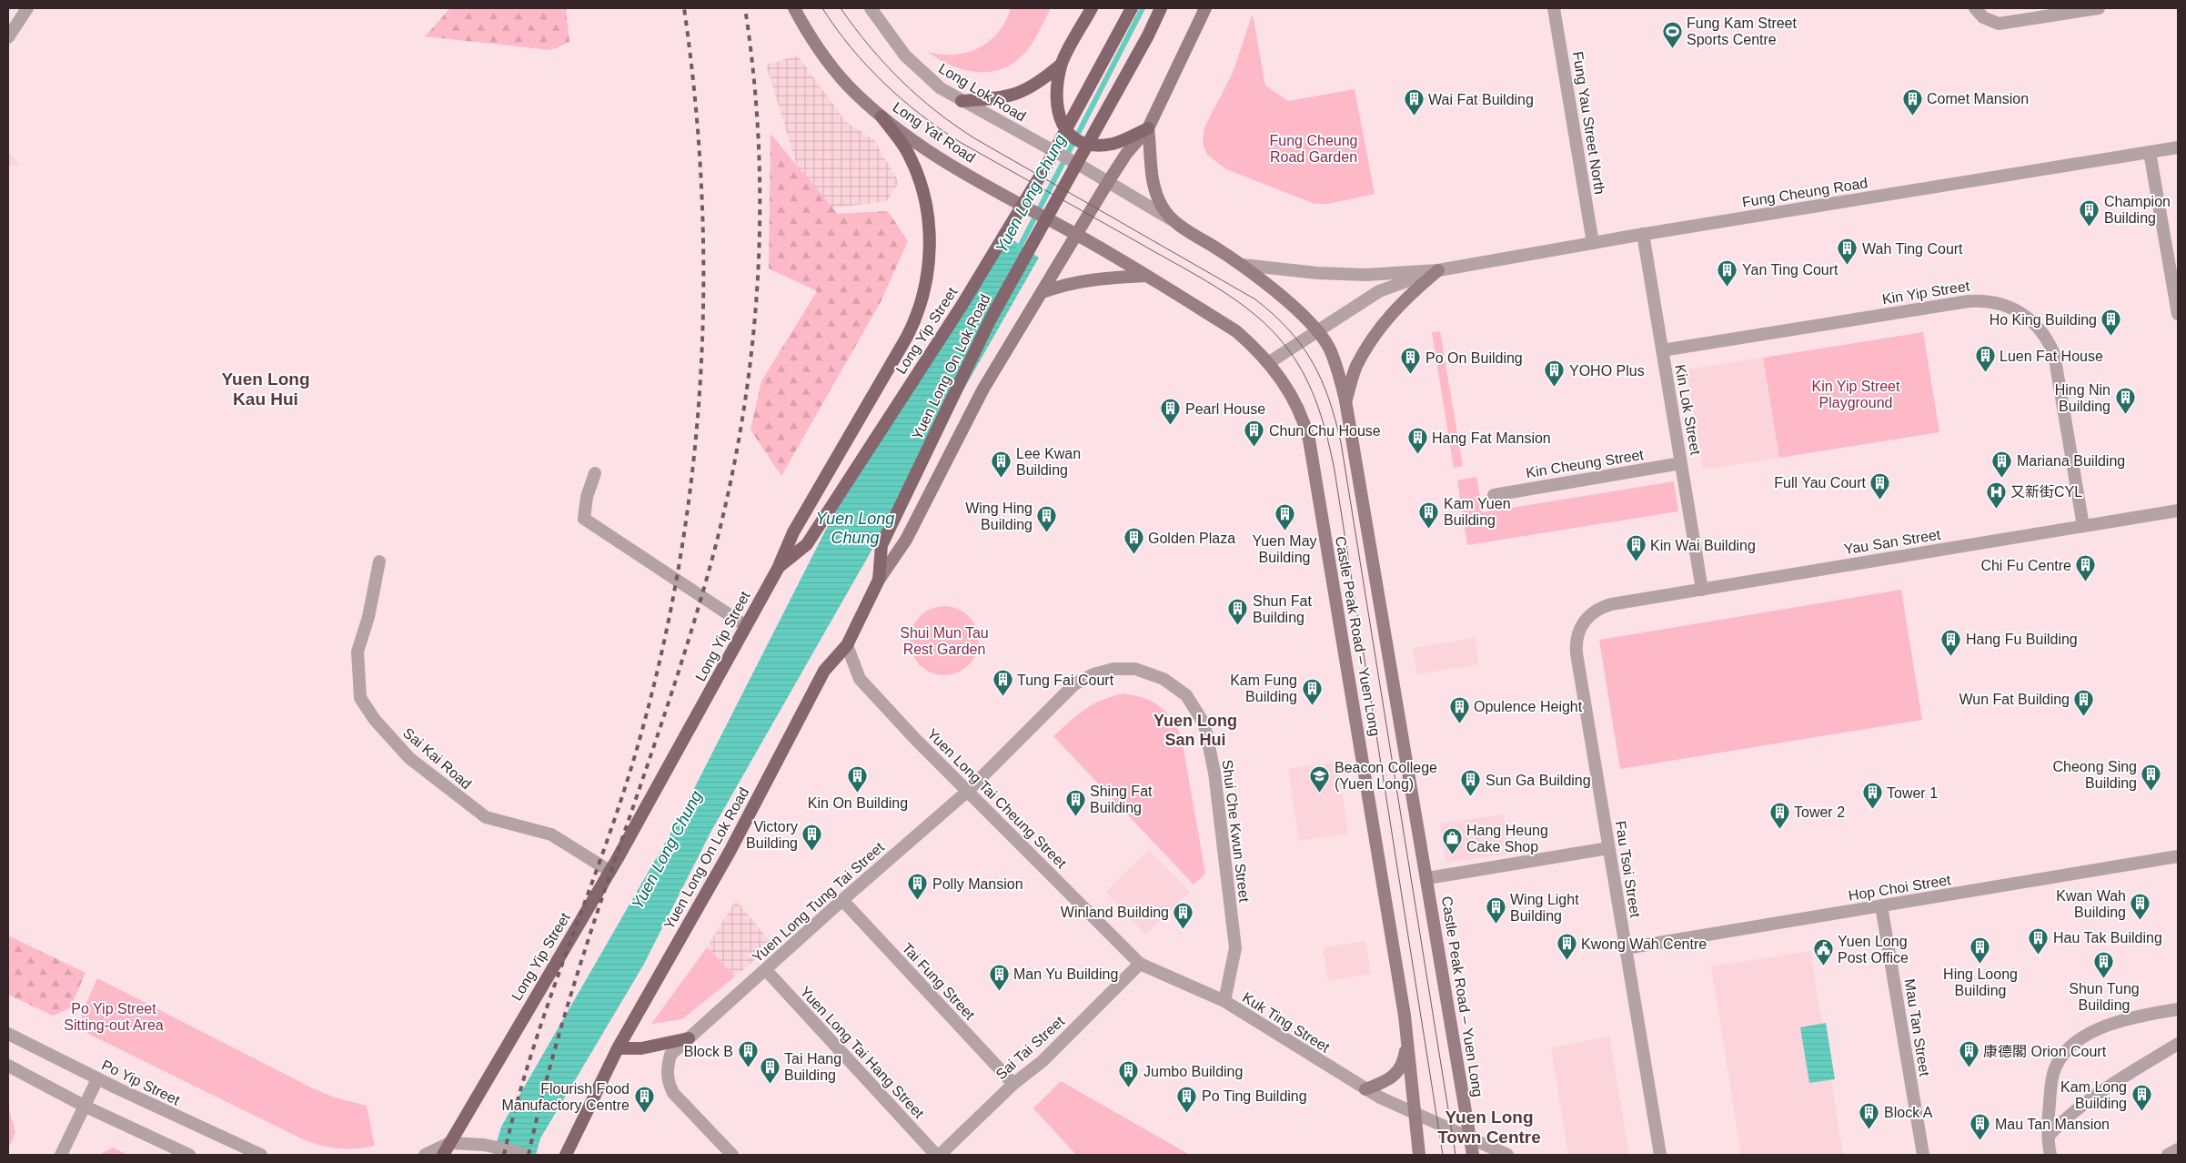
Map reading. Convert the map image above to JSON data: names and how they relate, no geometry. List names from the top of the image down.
{
  "streets": {
    "main road": [
      "Long Yat Road",
      "Long Yip Street",
      "Yuen Long On Lok Road",
      "Castle Peak Road – Yuen Long"
    ],
    "street": [
      "Long Lok Road",
      "Fung Yau Street North",
      "Fung Cheung Road",
      "Kin Yip Street",
      "Kin Lok Street",
      "Kin Cheung Street",
      "Yau San Street",
      "Sai Kai Road",
      "Yuen Long Tai Cheung Street",
      "Shui Che Kwun Street",
      "Fau Tsoi Street",
      "Hop Choi Street",
      "Yuen Long Tung Tai Street",
      "Tai Fung Street",
      "Kuk Ting Street",
      "Mau Tan Street",
      "Sai Tai Street",
      "Yuen Long Tai Hang Street",
      "Po Yip Street"
    ]
  },
  "crossings": [
    ["Long Lok Road", "Castle Peak Road – Yuen Long"],
    ["Fung Yau Street North", "Fung Cheung Road"],
    ["Long Yat Road", "Castle Peak Road – Yuen Long"],
    ["Fung Cheung Road", "Kin Lok Street"],
    ["Fung Cheung Road", "Castle Peak Road – Yuen Long"],
    ["Kin Yip Street", "Kin Lok Street"],
    ["Kin Yip Street", "Yau San Street"],
    ["Long Yip Street", "Sai Kai Road"],
    ["Yuen Long On Lok Road", "Castle Peak Road – Yuen Long"],
    ["Yuen Long On Lok Road", "Yuen Long Tai Cheung Street"],
    ["Kin Lok Street", "Kin Cheung Street"],
    ["Kin Lok Street", "Yau San Street"],
    ["Yau San Street", "Fau Tsoi Street"],
    ["Castle Peak Road – Yuen Long", "Kuk Ting Street"],
    ["Yuen Long Tai Cheung Street", "Shui Che Kwun Street"],
    ["Yuen Long Tai Cheung Street", "Yuen Long Tung Tai Street"],
    ["Yuen Long Tai Cheung Street", "Kuk Ting Street"],
    ["Yuen Long Tai Cheung Street", "Sai Tai Street"],
    ["Shui Che Kwun Street", "Yuen Long Tung Tai Street"],
    ["Shui Che Kwun Street", "Kuk Ting Street"],
    ["Fau Tsoi Street", "Hop Choi Street"],
    ["Hop Choi Street", "Mau Tan Street"],
    ["Yuen Long Tung Tai Street", "Tai Fung Street"],
    ["Yuen Long Tung Tai Street", "Yuen Long Tai Hang Street"],
    ["Tai Fung Street", "Sai Tai Street"],
    ["Kuk Ting Street", "Sai Tai Street"]
  ],
  "districts": ["Yuen Long Kau Hui", "Yuen Long San Hui", "Yuen Long Town Centre"],
  "water": ["Yuen Long Chung"],
  "parks": [
    "Fung Cheung Road Garden",
    "Kin Yip Street Playground",
    "Shui Mun Tau Rest Garden",
    "Po Yip Street Sitting-out Area"
  ],
  "places": {
    "sports": ["Fung Kam Street Sports Centre"],
    "building": [
      "Comet Mansion",
      "Wai Fat Building",
      "Champion Building",
      "Wah Ting Court",
      "Yan Ting Court",
      "Ho King Building",
      "Luen Fat House",
      "Po On Building",
      "YOHO Plus",
      "Hing Nin Building",
      "Pearl House",
      "Chun Chu House",
      "Hang Fat Mansion",
      "Mariana Building",
      "Lee Kwan Building",
      "Full Yau Court",
      "Kam Yuen Building",
      "Yuen May Building",
      "Wing Hing Building",
      "Golden Plaza",
      "Kin Wai Building",
      "Chi Fu Centre",
      "Shun Fat Building",
      "Hang Fu Building",
      "Tung Fai Court",
      "Kam Fung Building",
      "Wun Fat Building",
      "Opulence Height",
      "Cheong Sing Building",
      "Kin On Building",
      "Sun Ga Building",
      "Tower 1",
      "Shing Fat Building",
      "Tower 2",
      "Victory Building",
      "Polly Mansion",
      "Kwan Wah Building",
      "Wing Light Building",
      "Winland Building",
      "Hau Tak Building",
      "Kwong Wah Centre",
      "Hing Loong Building",
      "Shun Tung Building",
      "Man Yu Building",
      "Block B",
      "康德閣 Orion Court",
      "Tai Hang Building",
      "Jumbo Building",
      "Kam Long Building",
      "Po Ting Building",
      "Flourish Food Manufactory Centre",
      "Block A",
      "Mau Tan Mansion"
    ],
    "hospital": ["又新街CYL"],
    "school or university": ["Beacon College (Yuen Long)"],
    "shop": ["Hang Heung Cake Shop"],
    "public building": ["Yuen Long Post Office"]
  }
}
